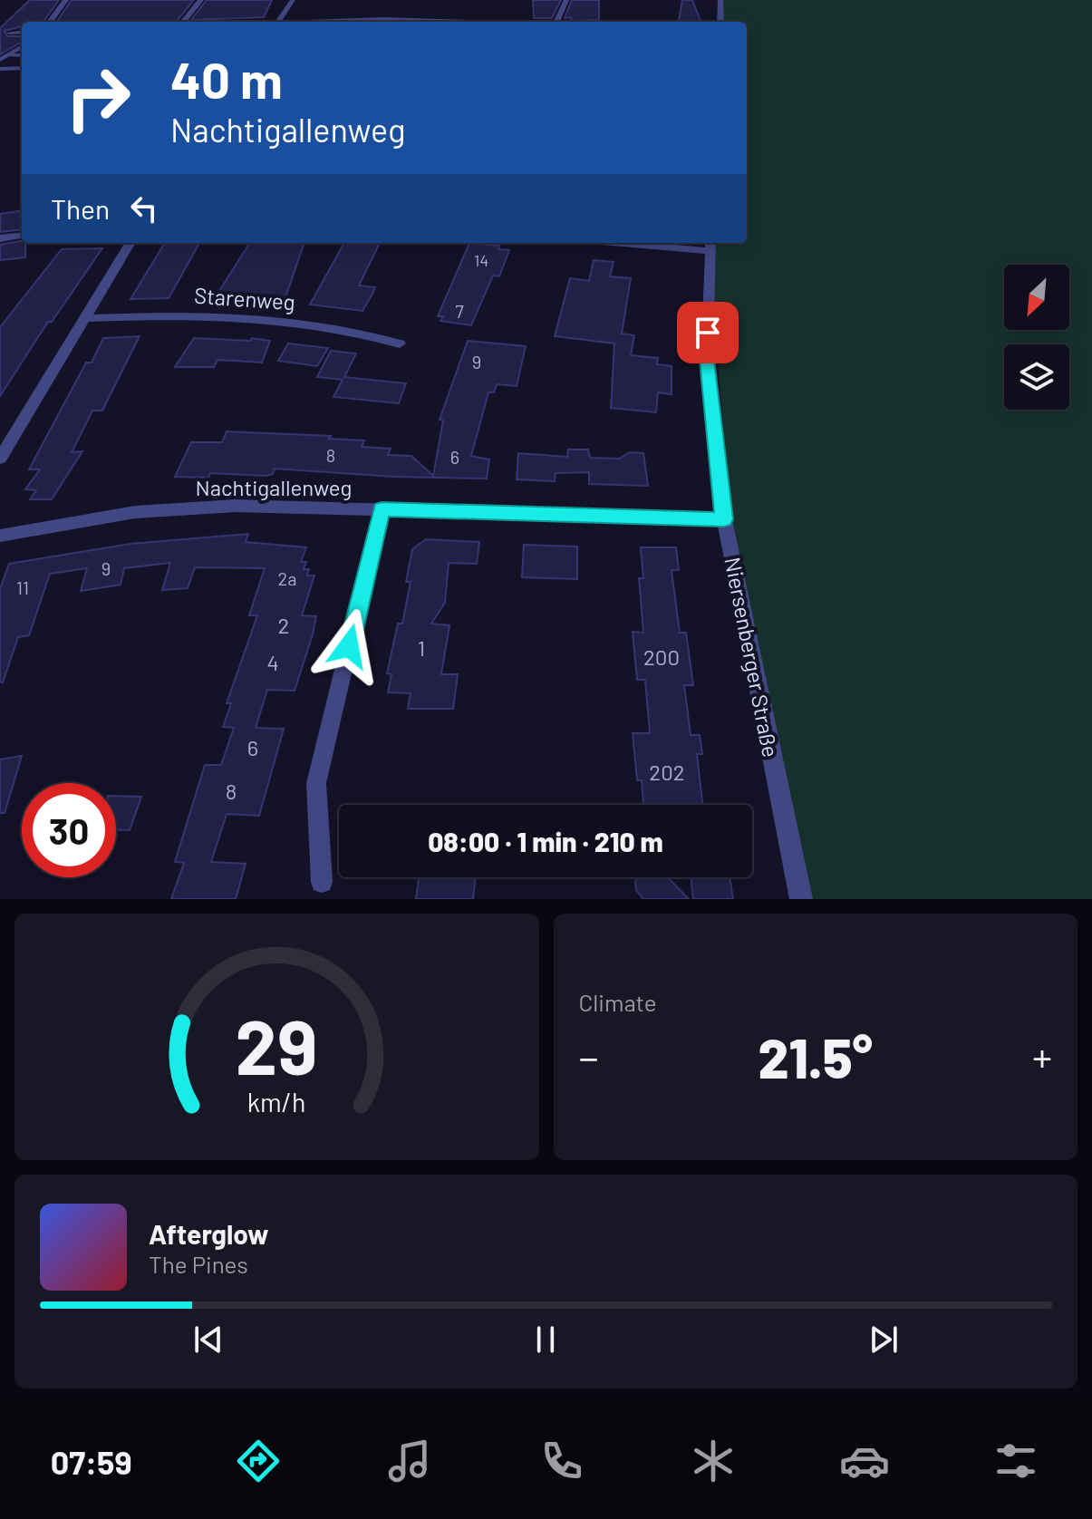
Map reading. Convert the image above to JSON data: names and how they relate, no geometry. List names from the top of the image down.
{
  "streets": {
    "street": ["Starenweg", "Nachtigallenweg", "Niersenberger Straße"]
  },
  "crossings": [
    ["Nachtigallenweg", "Niersenberger Straße"]
  ],
  "house_numbers": [
    "14",
    "7",
    "9",
    "8",
    "6",
    "9",
    "2a",
    "11",
    "2",
    "1",
    "200",
    "4",
    "6",
    "202",
    "8"
  ],
  "north": "bottom left",
  "page": {
    "turn": ["40 m", "Nachtigallenweg"],
    "then": "Then",
    "limit": "30",
    "trip": "08:00 · 1 min · 210 m",
    "tile": "Climate",
    "heat": ["−", "21.5°", "+"],
    "song": ["Afterglow", "The Pines"],
    "tabs": "07:59",
    "gauge": ["29", "km/h"]
  }
}
